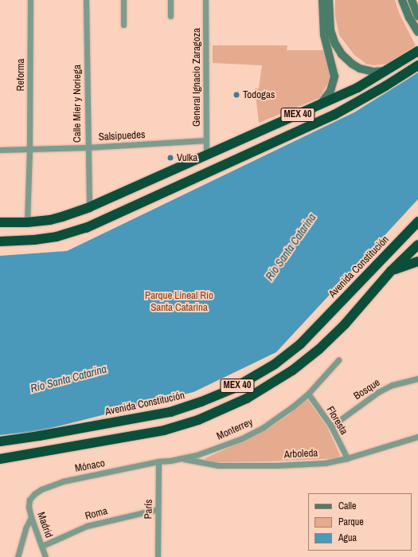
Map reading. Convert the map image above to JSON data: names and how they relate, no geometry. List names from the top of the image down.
{
  "streets": {
    "highway": ["MEX 40", "Avenida Constitución"],
    "street": [
      "Reforma",
      "General Ignacio Zaragoza",
      "Calle Mier y Noriega",
      "Salsipuedes",
      "Bosque",
      "Floresta",
      "Monterrey",
      "Arboleda",
      "Mónaco",
      "París",
      "Roma",
      "Madrid"
    ]
  },
  "crossings": [
    ["Reforma", "MEX 40"],
    ["Reforma", "Salsipuedes"],
    ["General Ignacio Zaragoza", "MEX 40"],
    ["General Ignacio Zaragoza", "Salsipuedes"],
    ["Calle Mier y Noriega", "MEX 40"],
    ["Calle Mier y Noriega", "Salsipuedes"],
    ["Bosque", "Floresta"],
    ["Floresta", "Monterrey"],
    ["Floresta", "Arboleda"],
    ["Monterrey", "Arboleda"],
    ["Monterrey", "Mónaco"],
    ["Monterrey", "París"],
    ["Mónaco", "París"],
    ["Mónaco", "Madrid"],
    ["París", "Roma"],
    ["Roma", "Madrid"]
  ],
  "water": ["Río Santa Catarina"],
  "parks": ["Parque Lineal Río Santa Catarina"],
  "places": ["Todogas", "Vulka"],
  "legend": ["Calle", "Parque", "Agua"]
}
